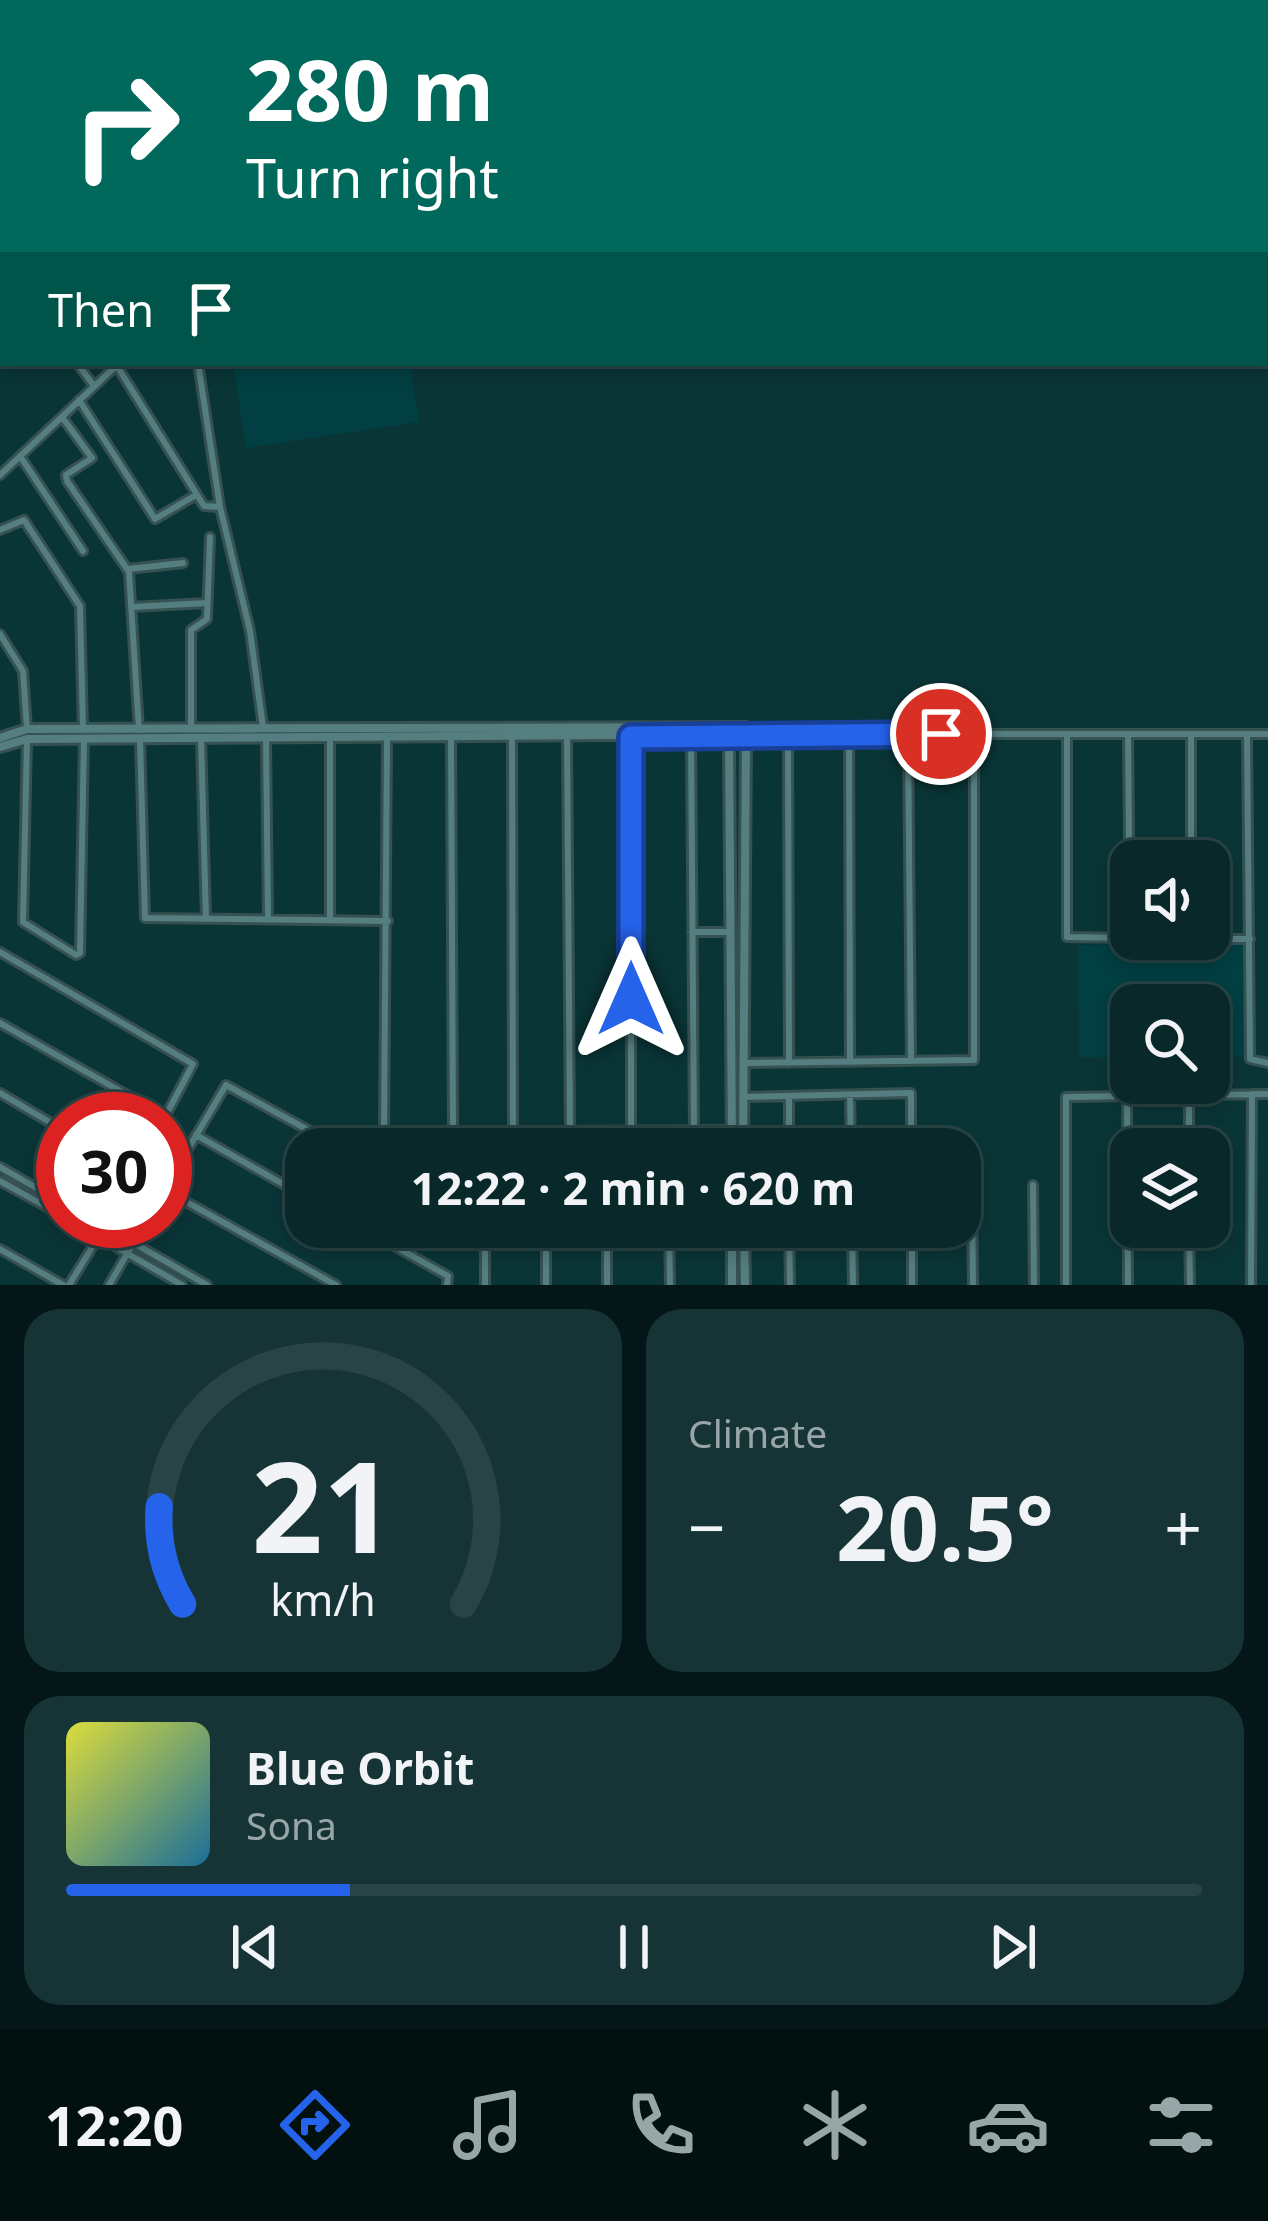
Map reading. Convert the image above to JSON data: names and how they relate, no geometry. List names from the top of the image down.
{
  "page": {
    "turn": ["280 m", "Turn right"],
    "then": "Then",
    "limit": "30",
    "trip": "12:22 · 2 min · 620 m",
    "tile": "Climate",
    "heat": ["−", "20.5°", "+"],
    "song": ["Blue Orbit", "Sona"],
    "tabs": "12:20",
    "gauge": ["21", "km/h"]
  }
}
